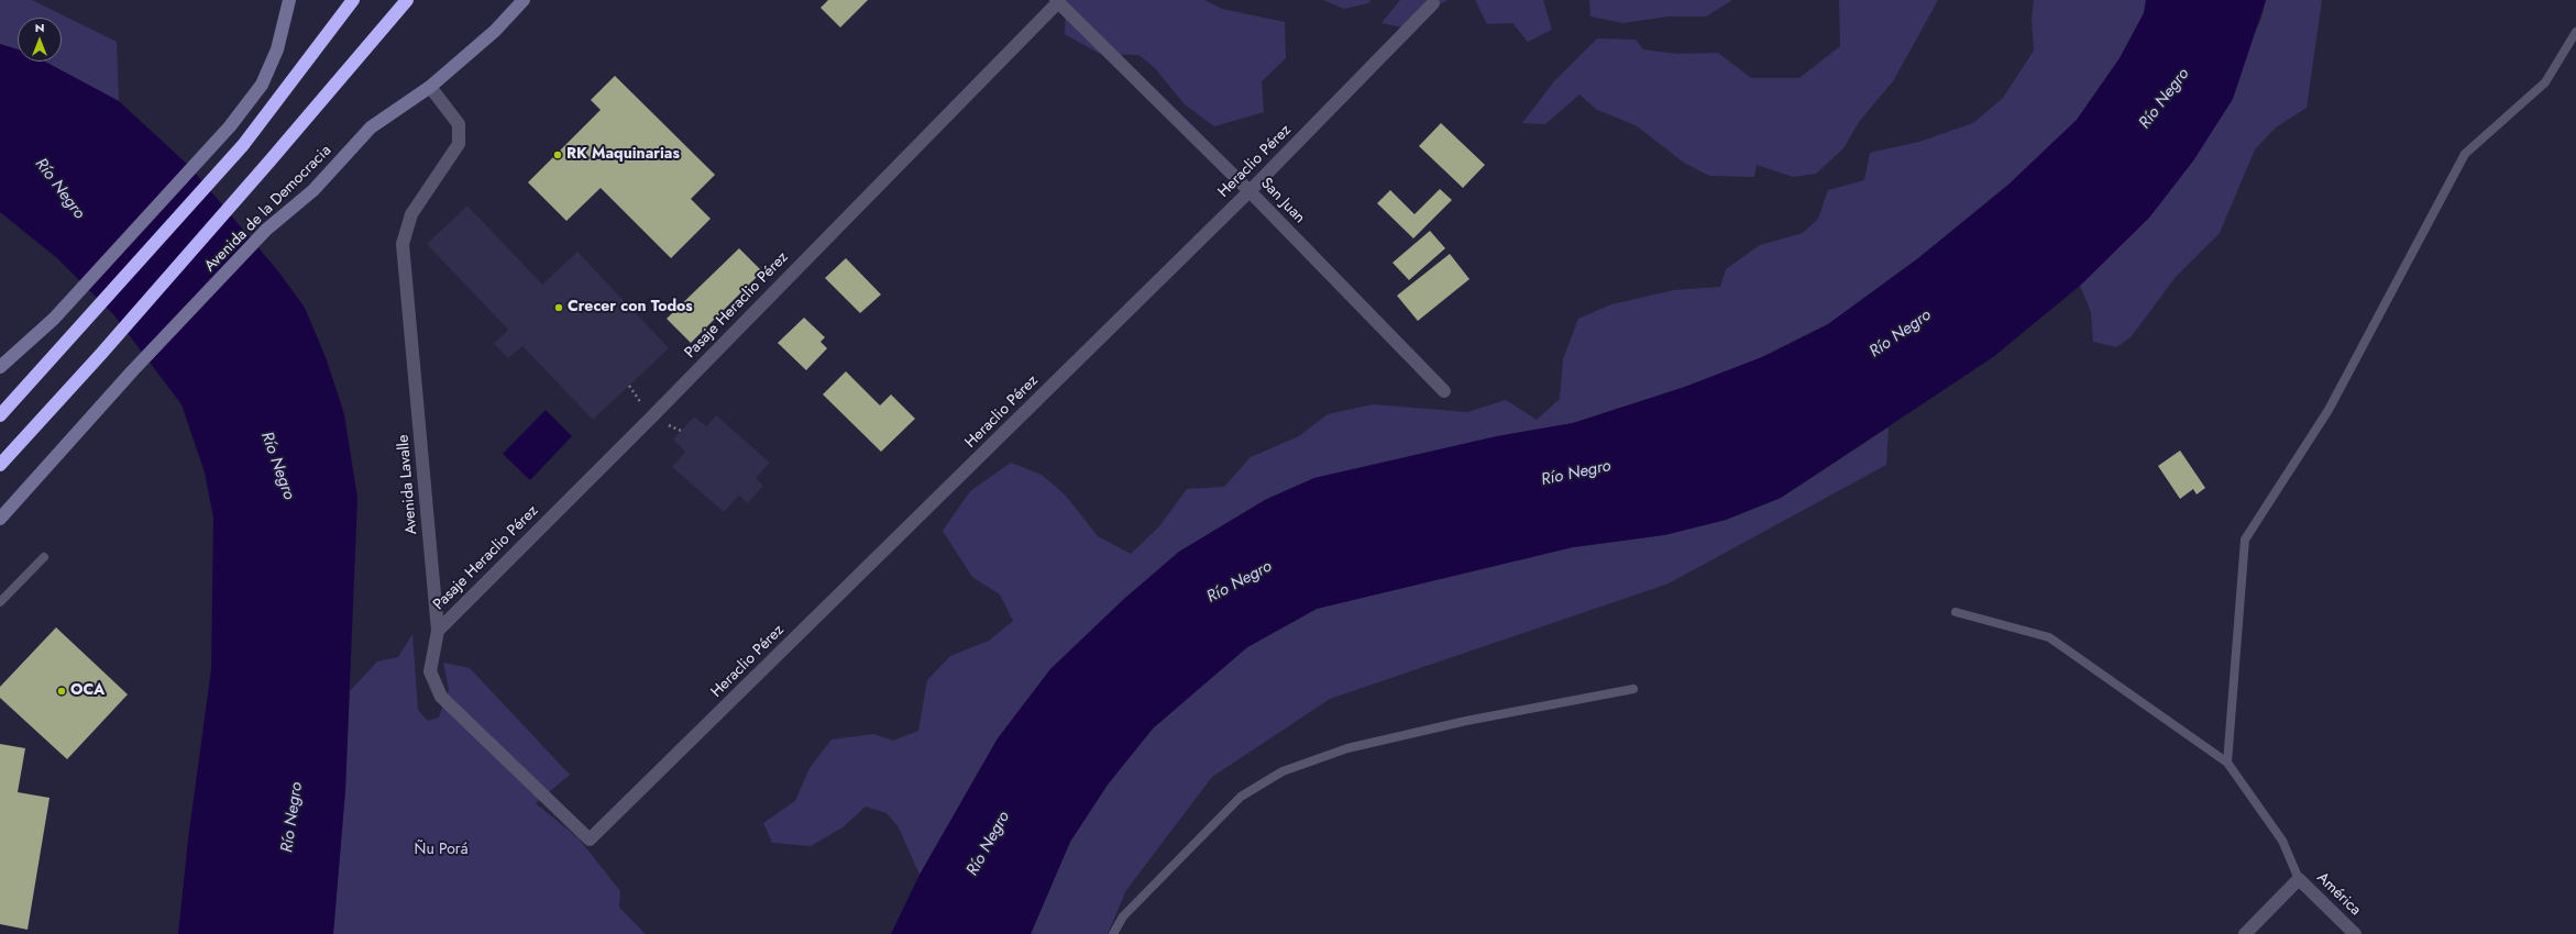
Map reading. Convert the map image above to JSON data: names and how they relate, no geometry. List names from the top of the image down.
{
  "streets": {
    "highway": ["Avenida de la Democracia"],
    "street": [
      "Heraclio Pérez",
      "San Juan",
      "Pasaje Heraclio Pérez",
      "Avenida Lavalle",
      "América"
    ]
  },
  "crossings": [
    ["Heraclio Pérez", "San Juan"],
    ["Heraclio Pérez", "Avenida Lavalle"],
    ["San Juan", "Pasaje Heraclio Pérez"],
    ["Avenida de la Democracia", "Avenida Lavalle"],
    ["Pasaje Heraclio Pérez", "Avenida Lavalle"]
  ],
  "water": ["Río Negro"],
  "parks": ["Ñu Porá"],
  "places": ["RK Maquinarias", "Crecer con Todos", "OCA"],
  "north": "top"
}
